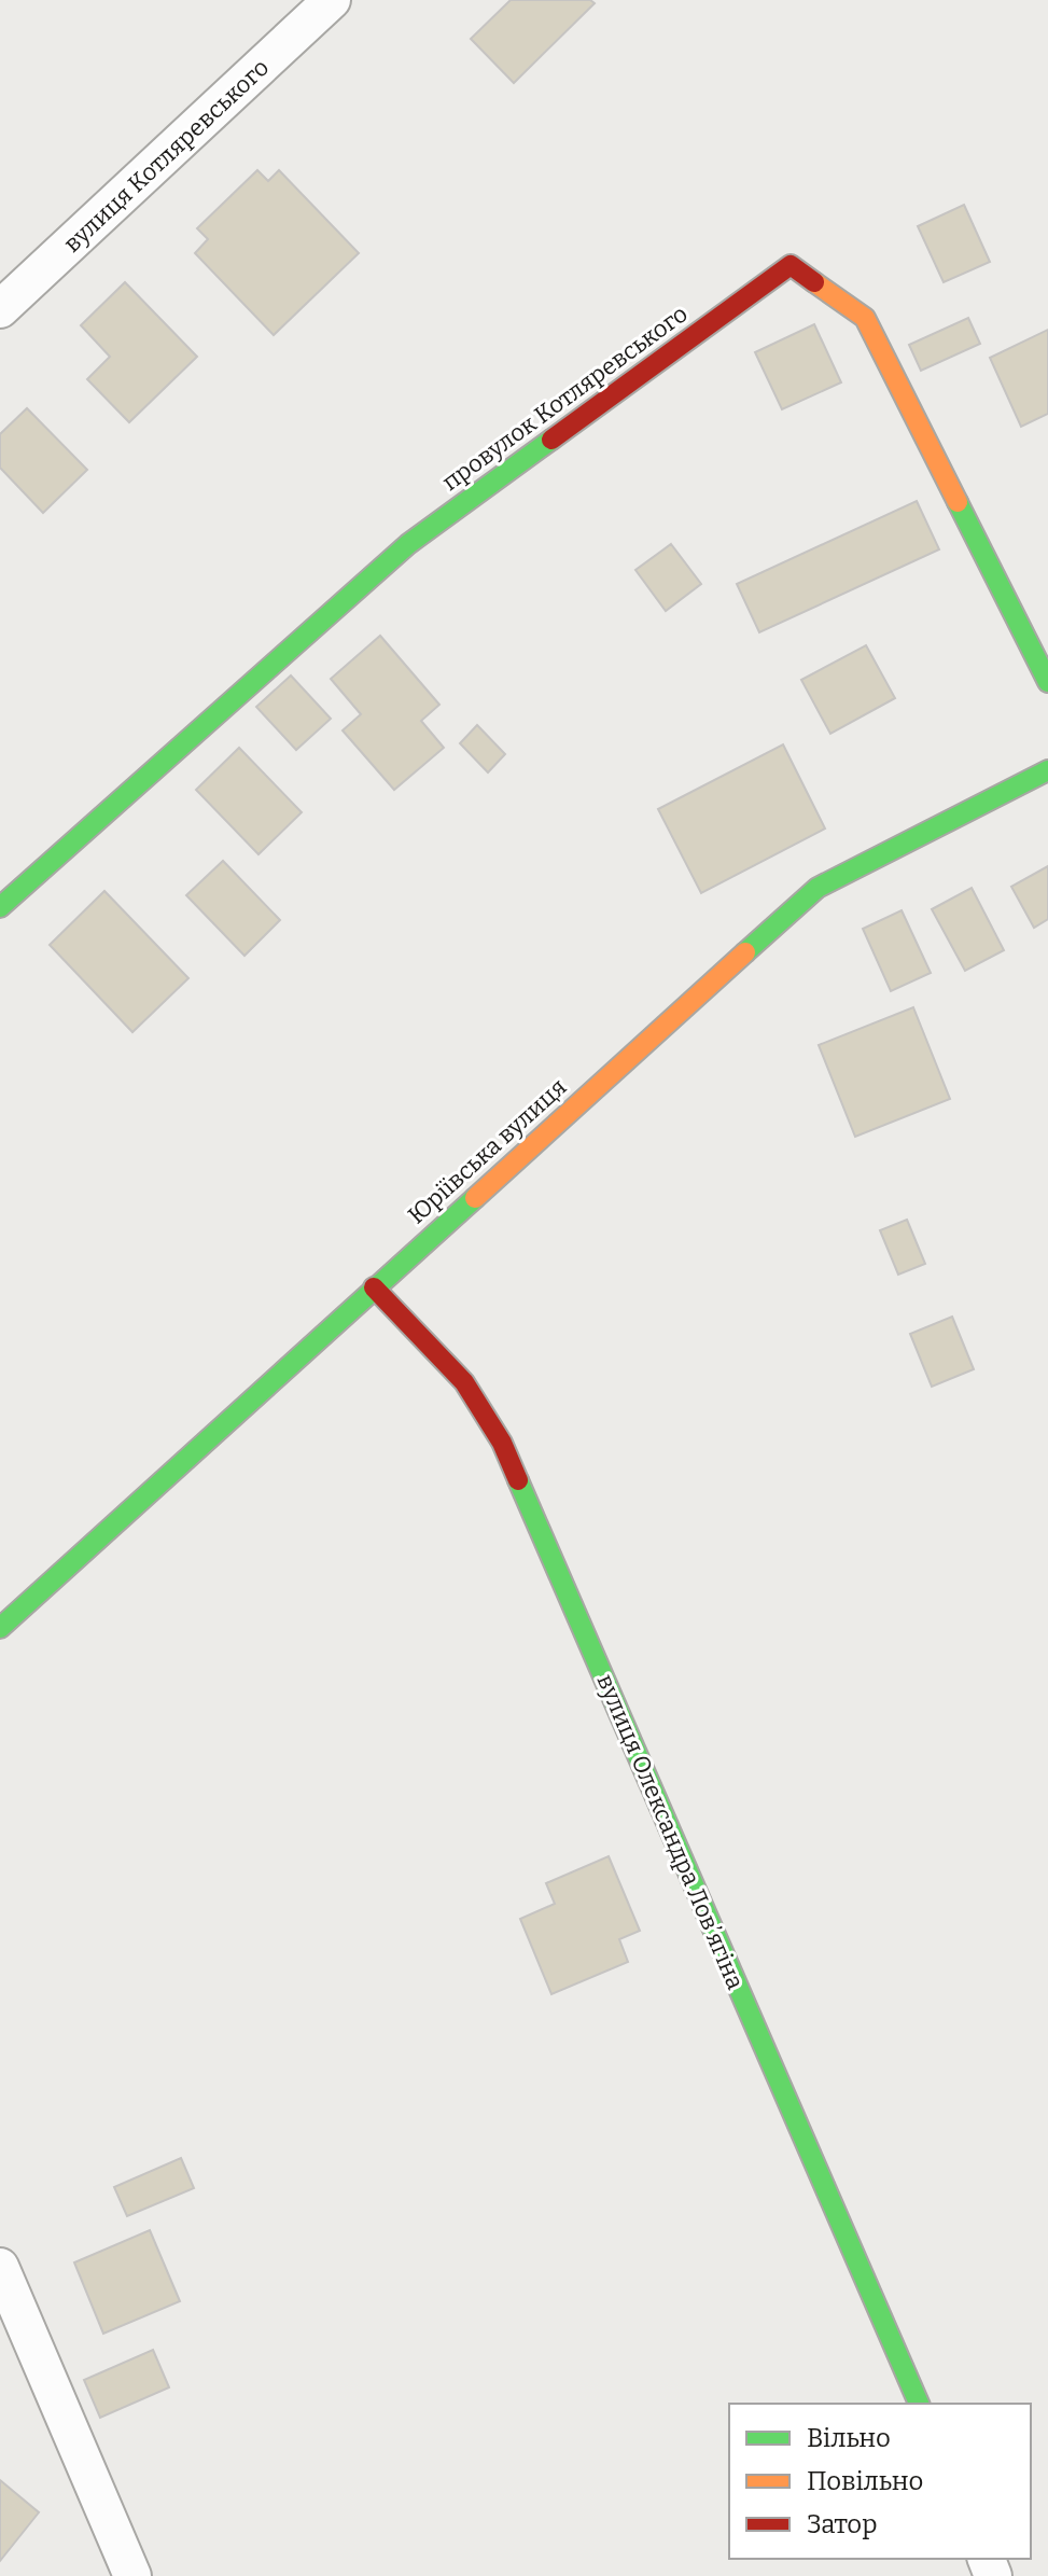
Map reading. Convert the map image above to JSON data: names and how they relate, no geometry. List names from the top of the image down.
{
  "streets": {
    "street": [
      "вулиця Котляревського",
      "провулок Котляревського",
      "Юріївська вулиця",
      "вулиця Олександра Ловʼягіна"
    ]
  },
  "crossings": [
    ["Юріївська вулиця", "вулиця Олександра Ловʼягіна"]
  ],
  "legend": ["Вільно", "Повільно", "Затор"]
}
